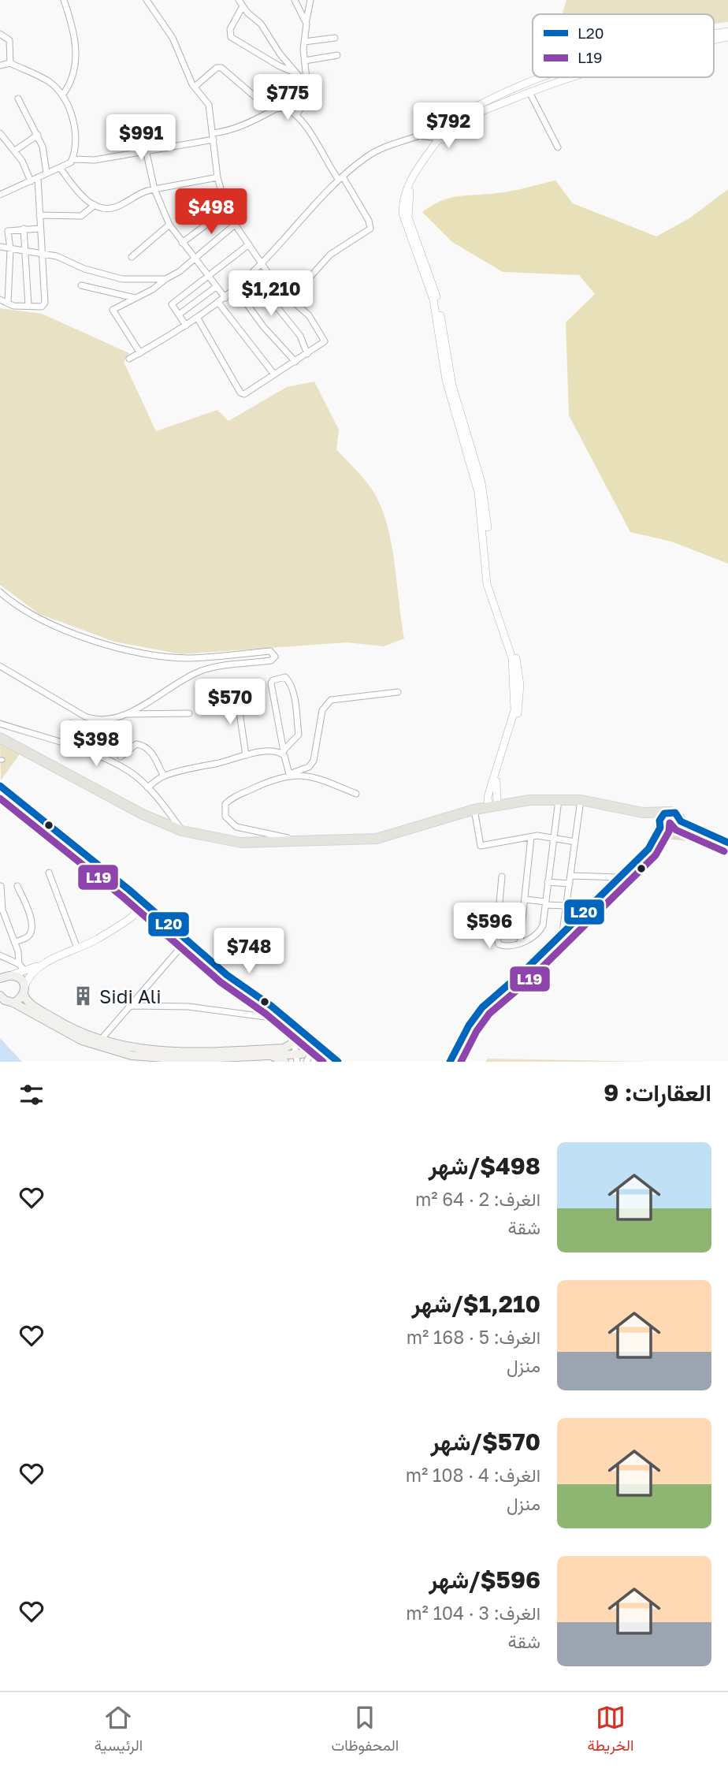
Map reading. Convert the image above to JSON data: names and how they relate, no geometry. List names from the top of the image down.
{
  "places": {
    "building": ["Sidi Ali"]
  },
  "lines": ["transit line L20", "transit line L19"],
  "legend": ["L20", "L19"],
  "page": {
    "price": [
      "$775",
      "$792",
      "$991",
      "$498",
      "$1,210",
      "$570",
      "$398",
      "$596",
      "$748"
    ],
    "heading": "العقارات: 9",
    "list": [
      {
        "name": "$498/شهر",
        "note": "الغرف: 2 · 64 m² · شقة"
      },
      {
        "name": "$1,210/شهر",
        "note": "الغرف: 5 · 168 m² · منزل"
      },
      {
        "name": "$570/شهر",
        "note": "الغرف: 4 · 108 m² · منزل"
      },
      {
        "name": "$596/شهر",
        "note": "الغرف: 3 · 104 m² · شقة"
      }
    ],
    "tabs": ["الخريطة", "المحفوظات", "الرئيسية"]
  }
}
